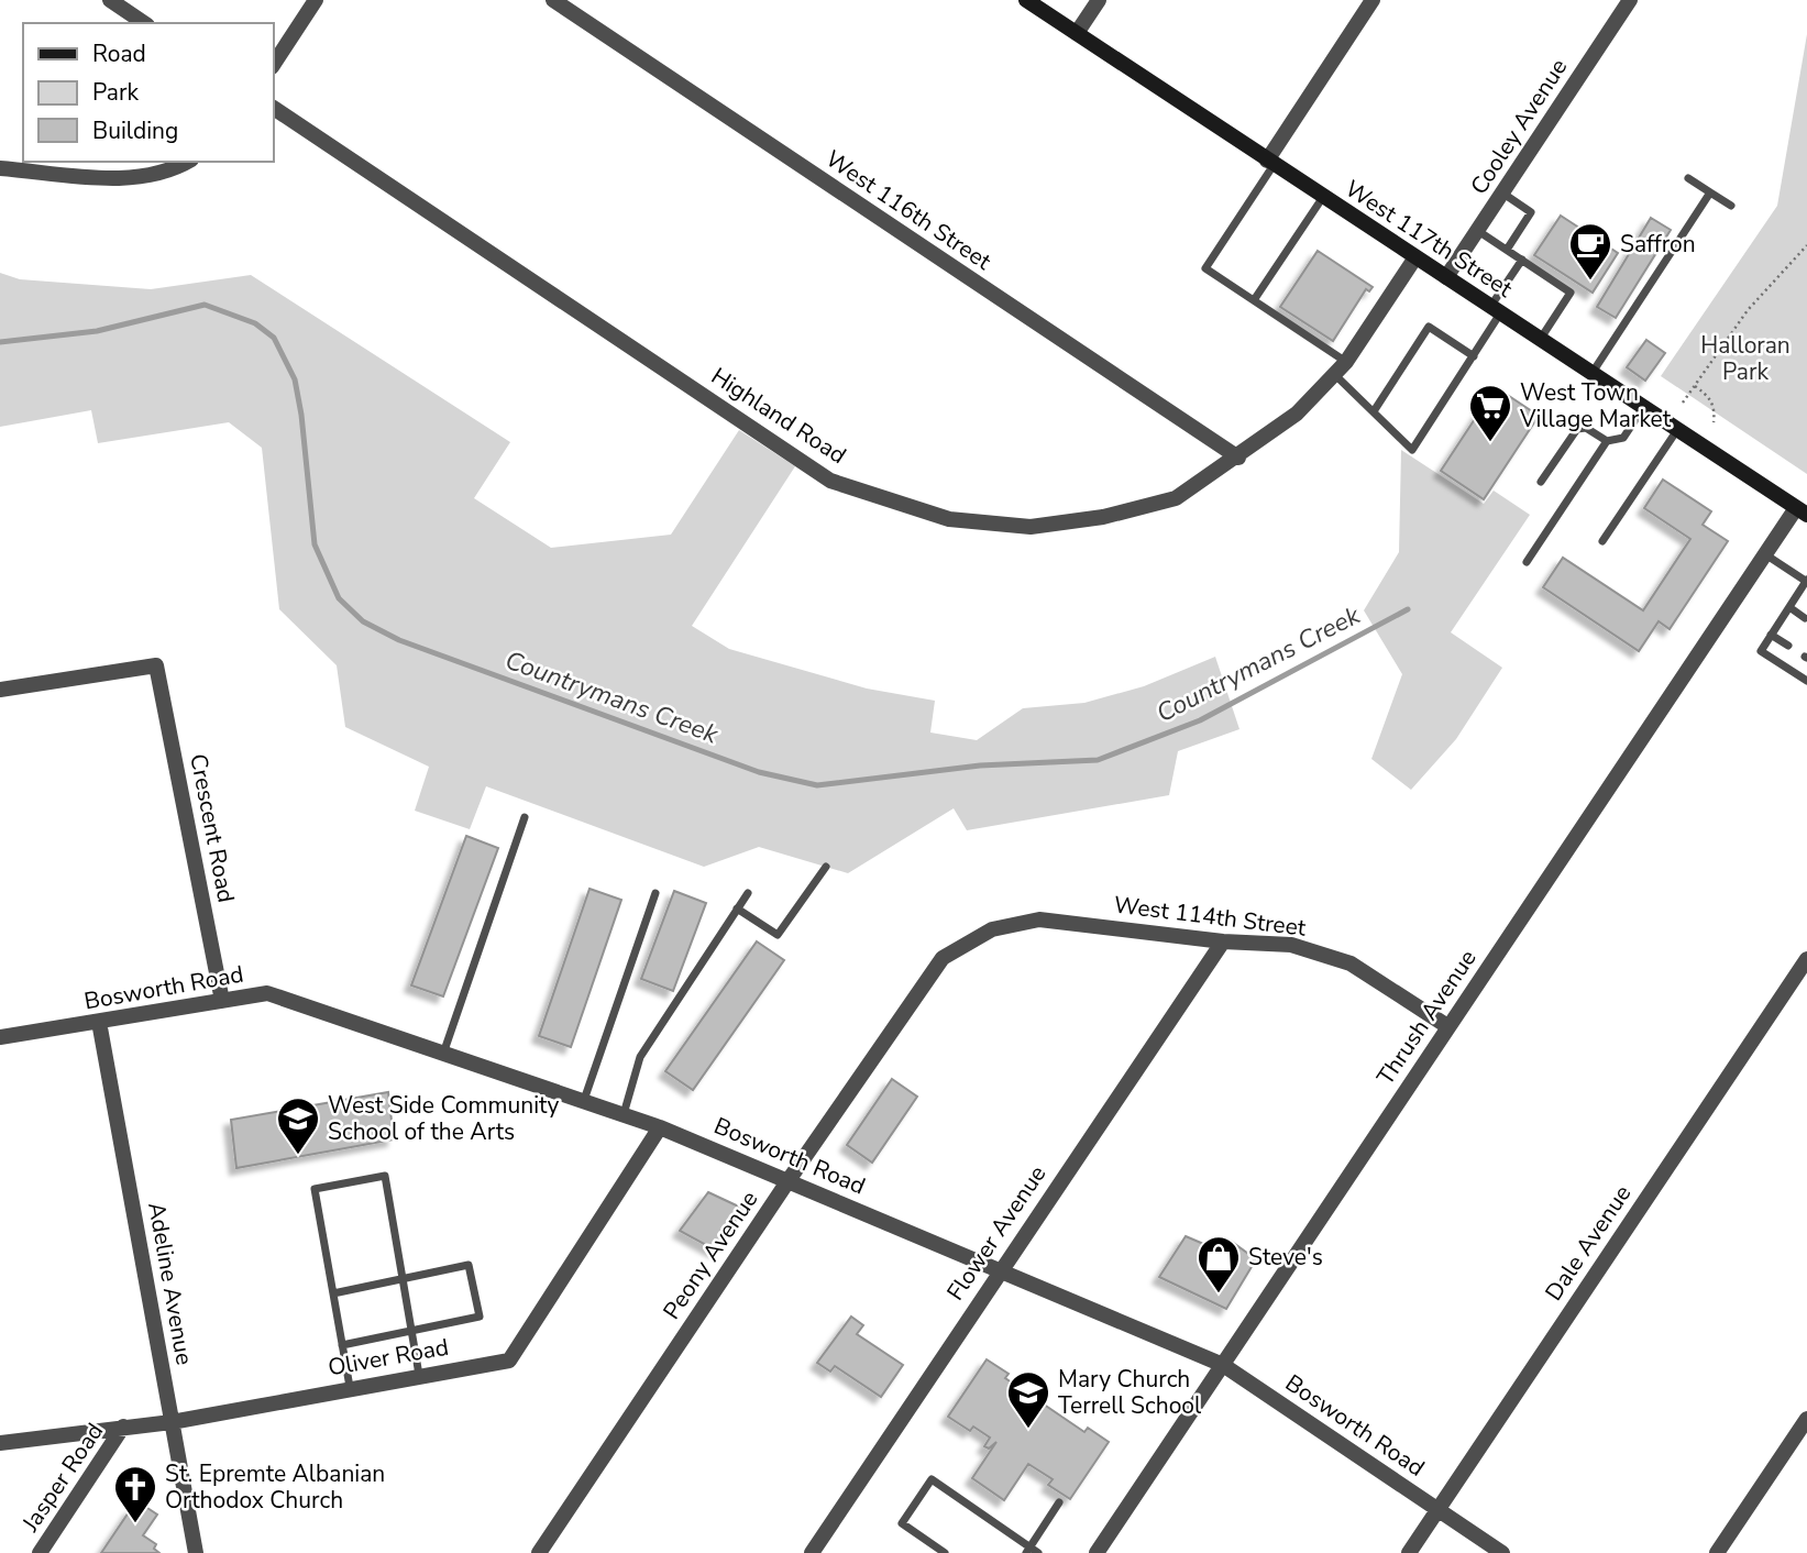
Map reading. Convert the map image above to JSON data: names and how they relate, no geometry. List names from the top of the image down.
{
  "streets": {
    "main road": ["West 117th Street"],
    "street": [
      "Cooley Avenue",
      "West 116th Street",
      "Highland Road",
      "Crescent Road",
      "West 114th Street",
      "Bosworth Road",
      "Thrush Avenue",
      "Flower Avenue",
      "Dale Avenue",
      "Peony Avenue",
      "Adeline Avenue",
      "Oliver Road",
      "Jasper Road"
    ]
  },
  "crossings": [
    ["Cooley Avenue", "West 117th Street"],
    ["West 116th Street", "Highland Road"],
    ["West 117th Street", "Highland Road"],
    ["West 117th Street", "Thrush Avenue"],
    ["Crescent Road", "Bosworth Road"],
    ["West 114th Street", "Thrush Avenue"],
    ["West 114th Street", "Flower Avenue"],
    ["West 114th Street", "Peony Avenue"],
    ["Bosworth Road", "Thrush Avenue"],
    ["Bosworth Road", "Flower Avenue"],
    ["Bosworth Road", "Dale Avenue"],
    ["Bosworth Road", "Peony Avenue"],
    ["Bosworth Road", "Adeline Avenue"],
    ["Bosworth Road", "Oliver Road"],
    ["Adeline Avenue", "Oliver Road"],
    ["Oliver Road", "Jasper Road"]
  ],
  "water": ["Countrymans Creek"],
  "parks": ["Halloran Park"],
  "places": {
    "cafe": ["Saffron"],
    "supermarket": ["West Town Village Market"],
    "school or university": ["West Side Community School of the Arts", "Mary Church Terrell School"],
    "shop": ["Steve's"],
    "church": ["St. Epremte Albanian Orthodox Church"]
  },
  "legend": ["Road", "Park", "Building"]
}
